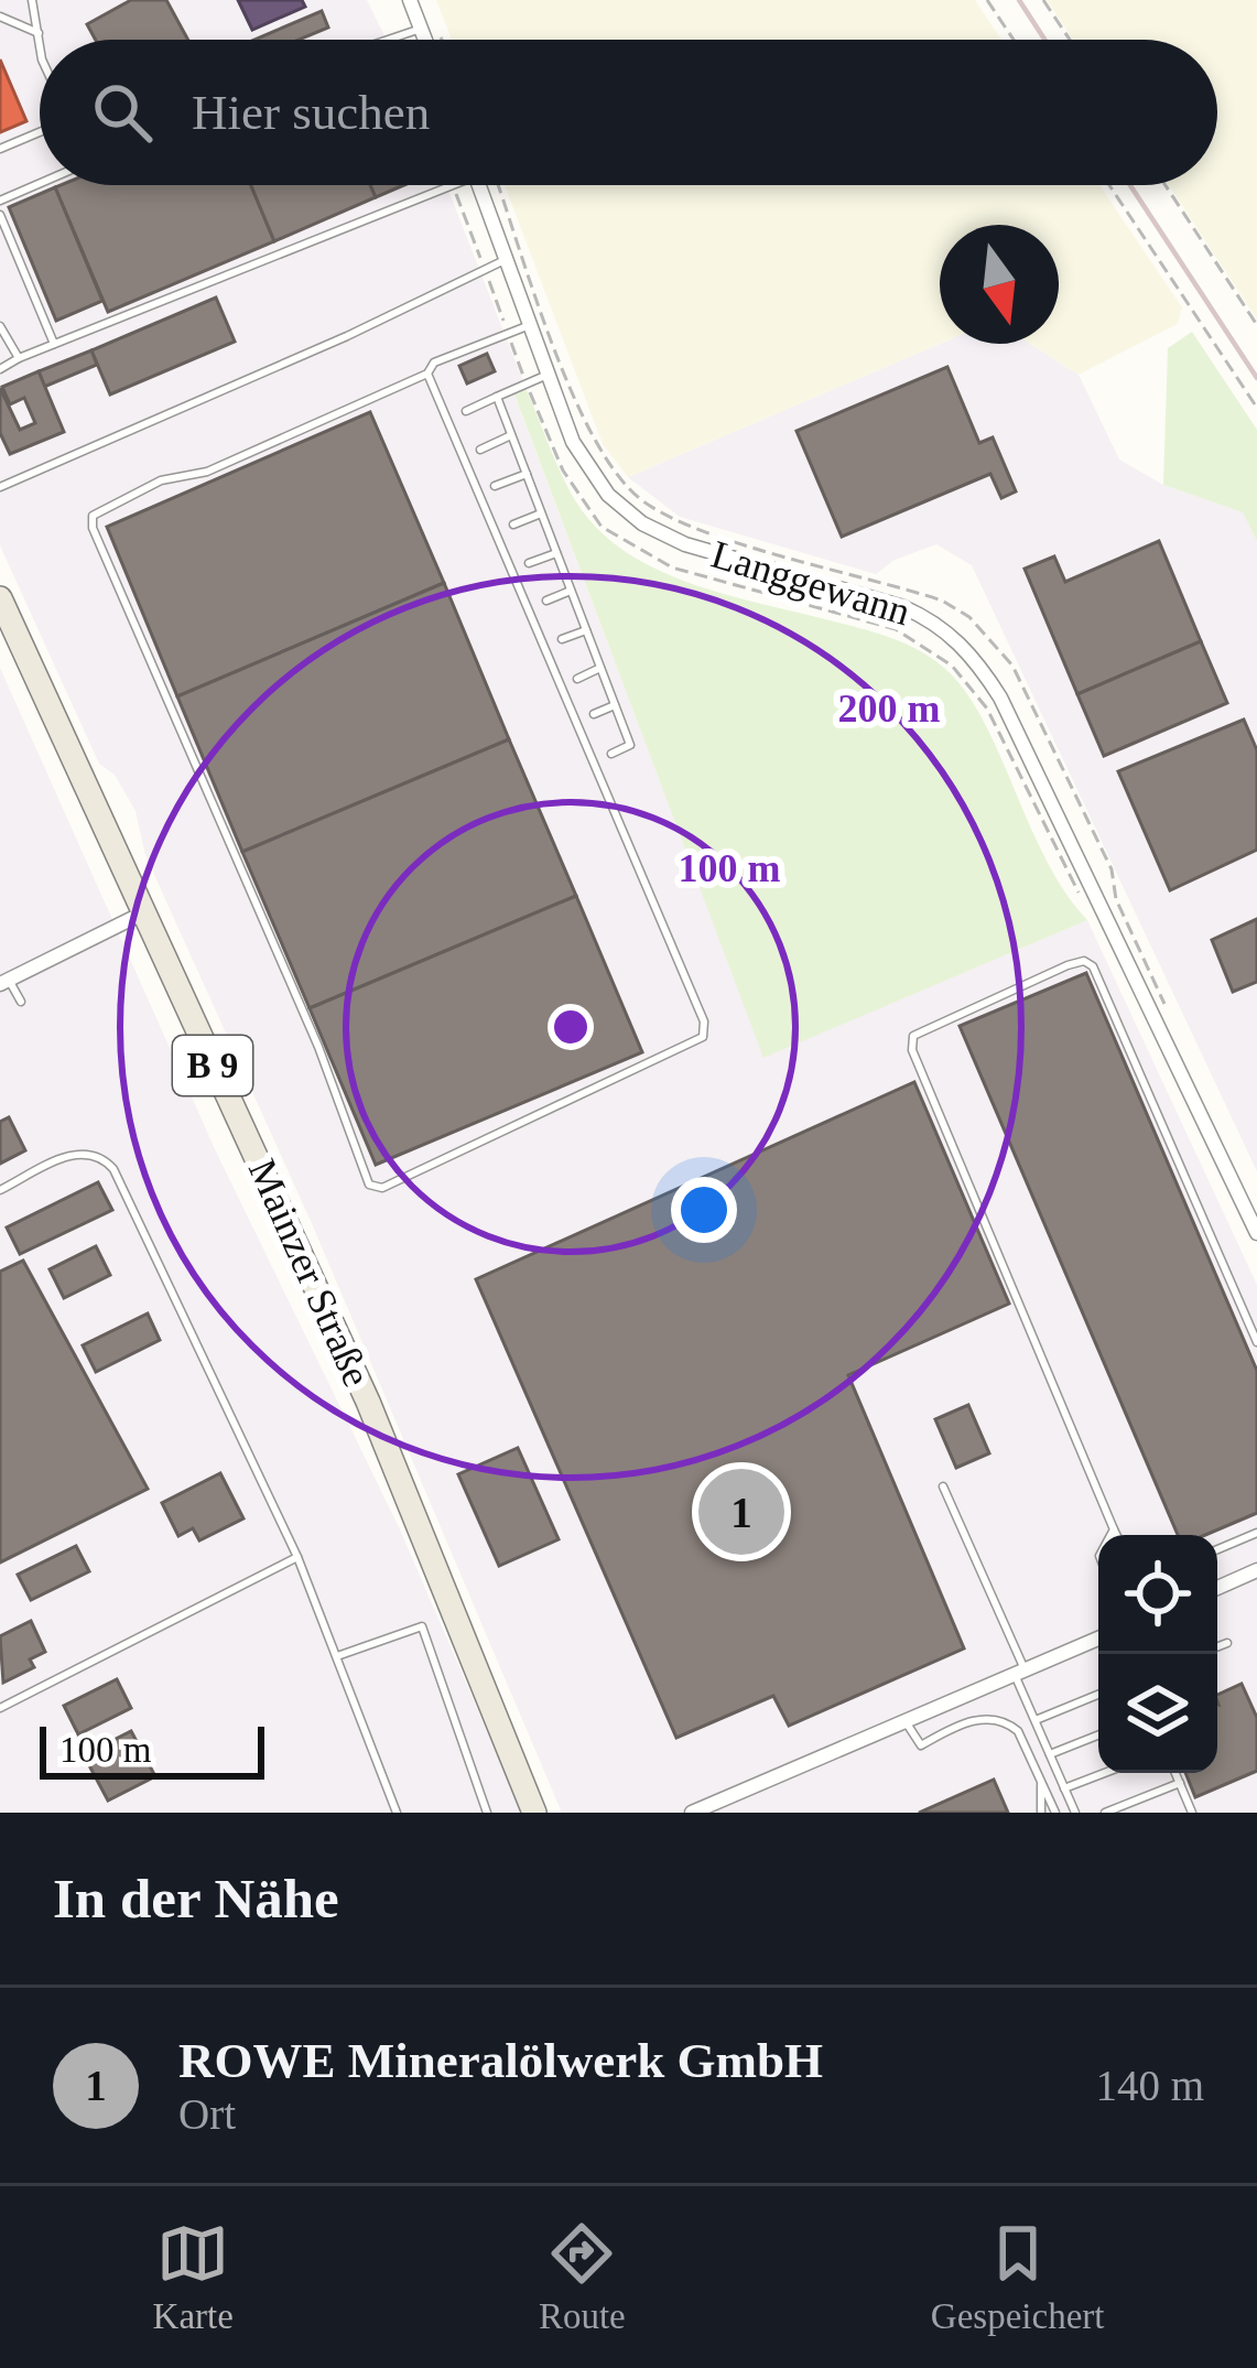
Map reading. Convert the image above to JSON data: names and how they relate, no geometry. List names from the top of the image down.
{
  "streets": {
    "main road": ["B 9", "Mainzer Straße"],
    "street": ["Langgewann"]
  },
  "scale_bar": "100 m",
  "north": "bottom",
  "page": {
    "search": "Hier suchen",
    "pins": "1",
    "scale": "100 m",
    "heading": "In der Nähe",
    "list": [
      {
        "mark": "1",
        "name": "ROWE Mineralölwerk GmbH",
        "note": "Ort",
        "value": "140 m"
      }
    ],
    "nav": ["Karte", "Route", "Gespeichert"]
  },
  "rings": ["200 m", "100 m"]
}
